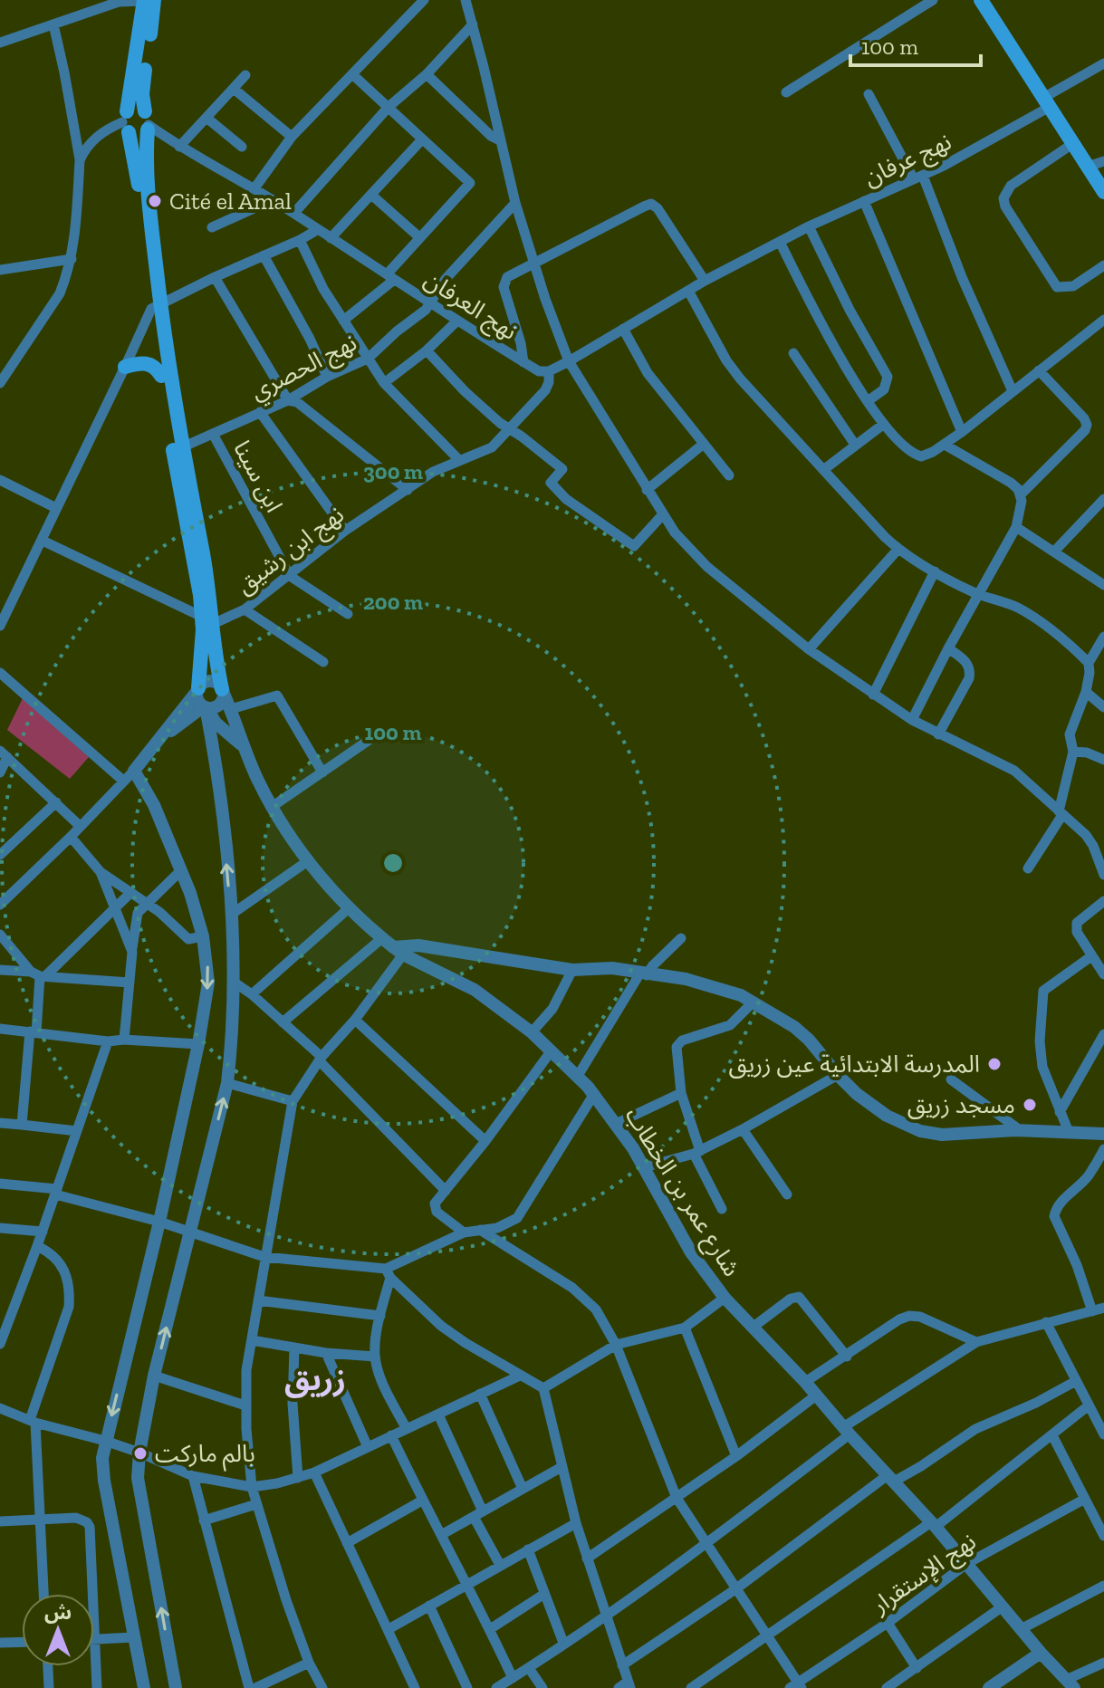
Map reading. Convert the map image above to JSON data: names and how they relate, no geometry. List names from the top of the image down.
{
  "streets": {
    "street": [
      "نهج عرفان",
      "نهج العرفان",
      "نهج الحصري",
      "ابن سينا",
      "نهج ابن رشيق",
      "شارع عمر بن الخطاب",
      "نهج الإستقرار"
    ]
  },
  "crossings": [
    ["نهج العرفان", "نهج الحصري"],
    ["نهج العرفان", "نهج ابن رشيق"],
    ["نهج الحصري", "ابن سينا"],
    ["ابن سينا", "نهج ابن رشيق"],
    ["شارع عمر بن الخطاب", "نهج الإستقرار"]
  ],
  "districts": ["زريق"],
  "places": [
    "Cité el Amal",
    "المدرسة الابتدائية عين زريق",
    "مسجد زريق",
    "بالم ماركت"
  ],
  "scale_bar": "100 m",
  "north": "top",
  "rings": ["300 m", "200 m", "100 m"]
}
